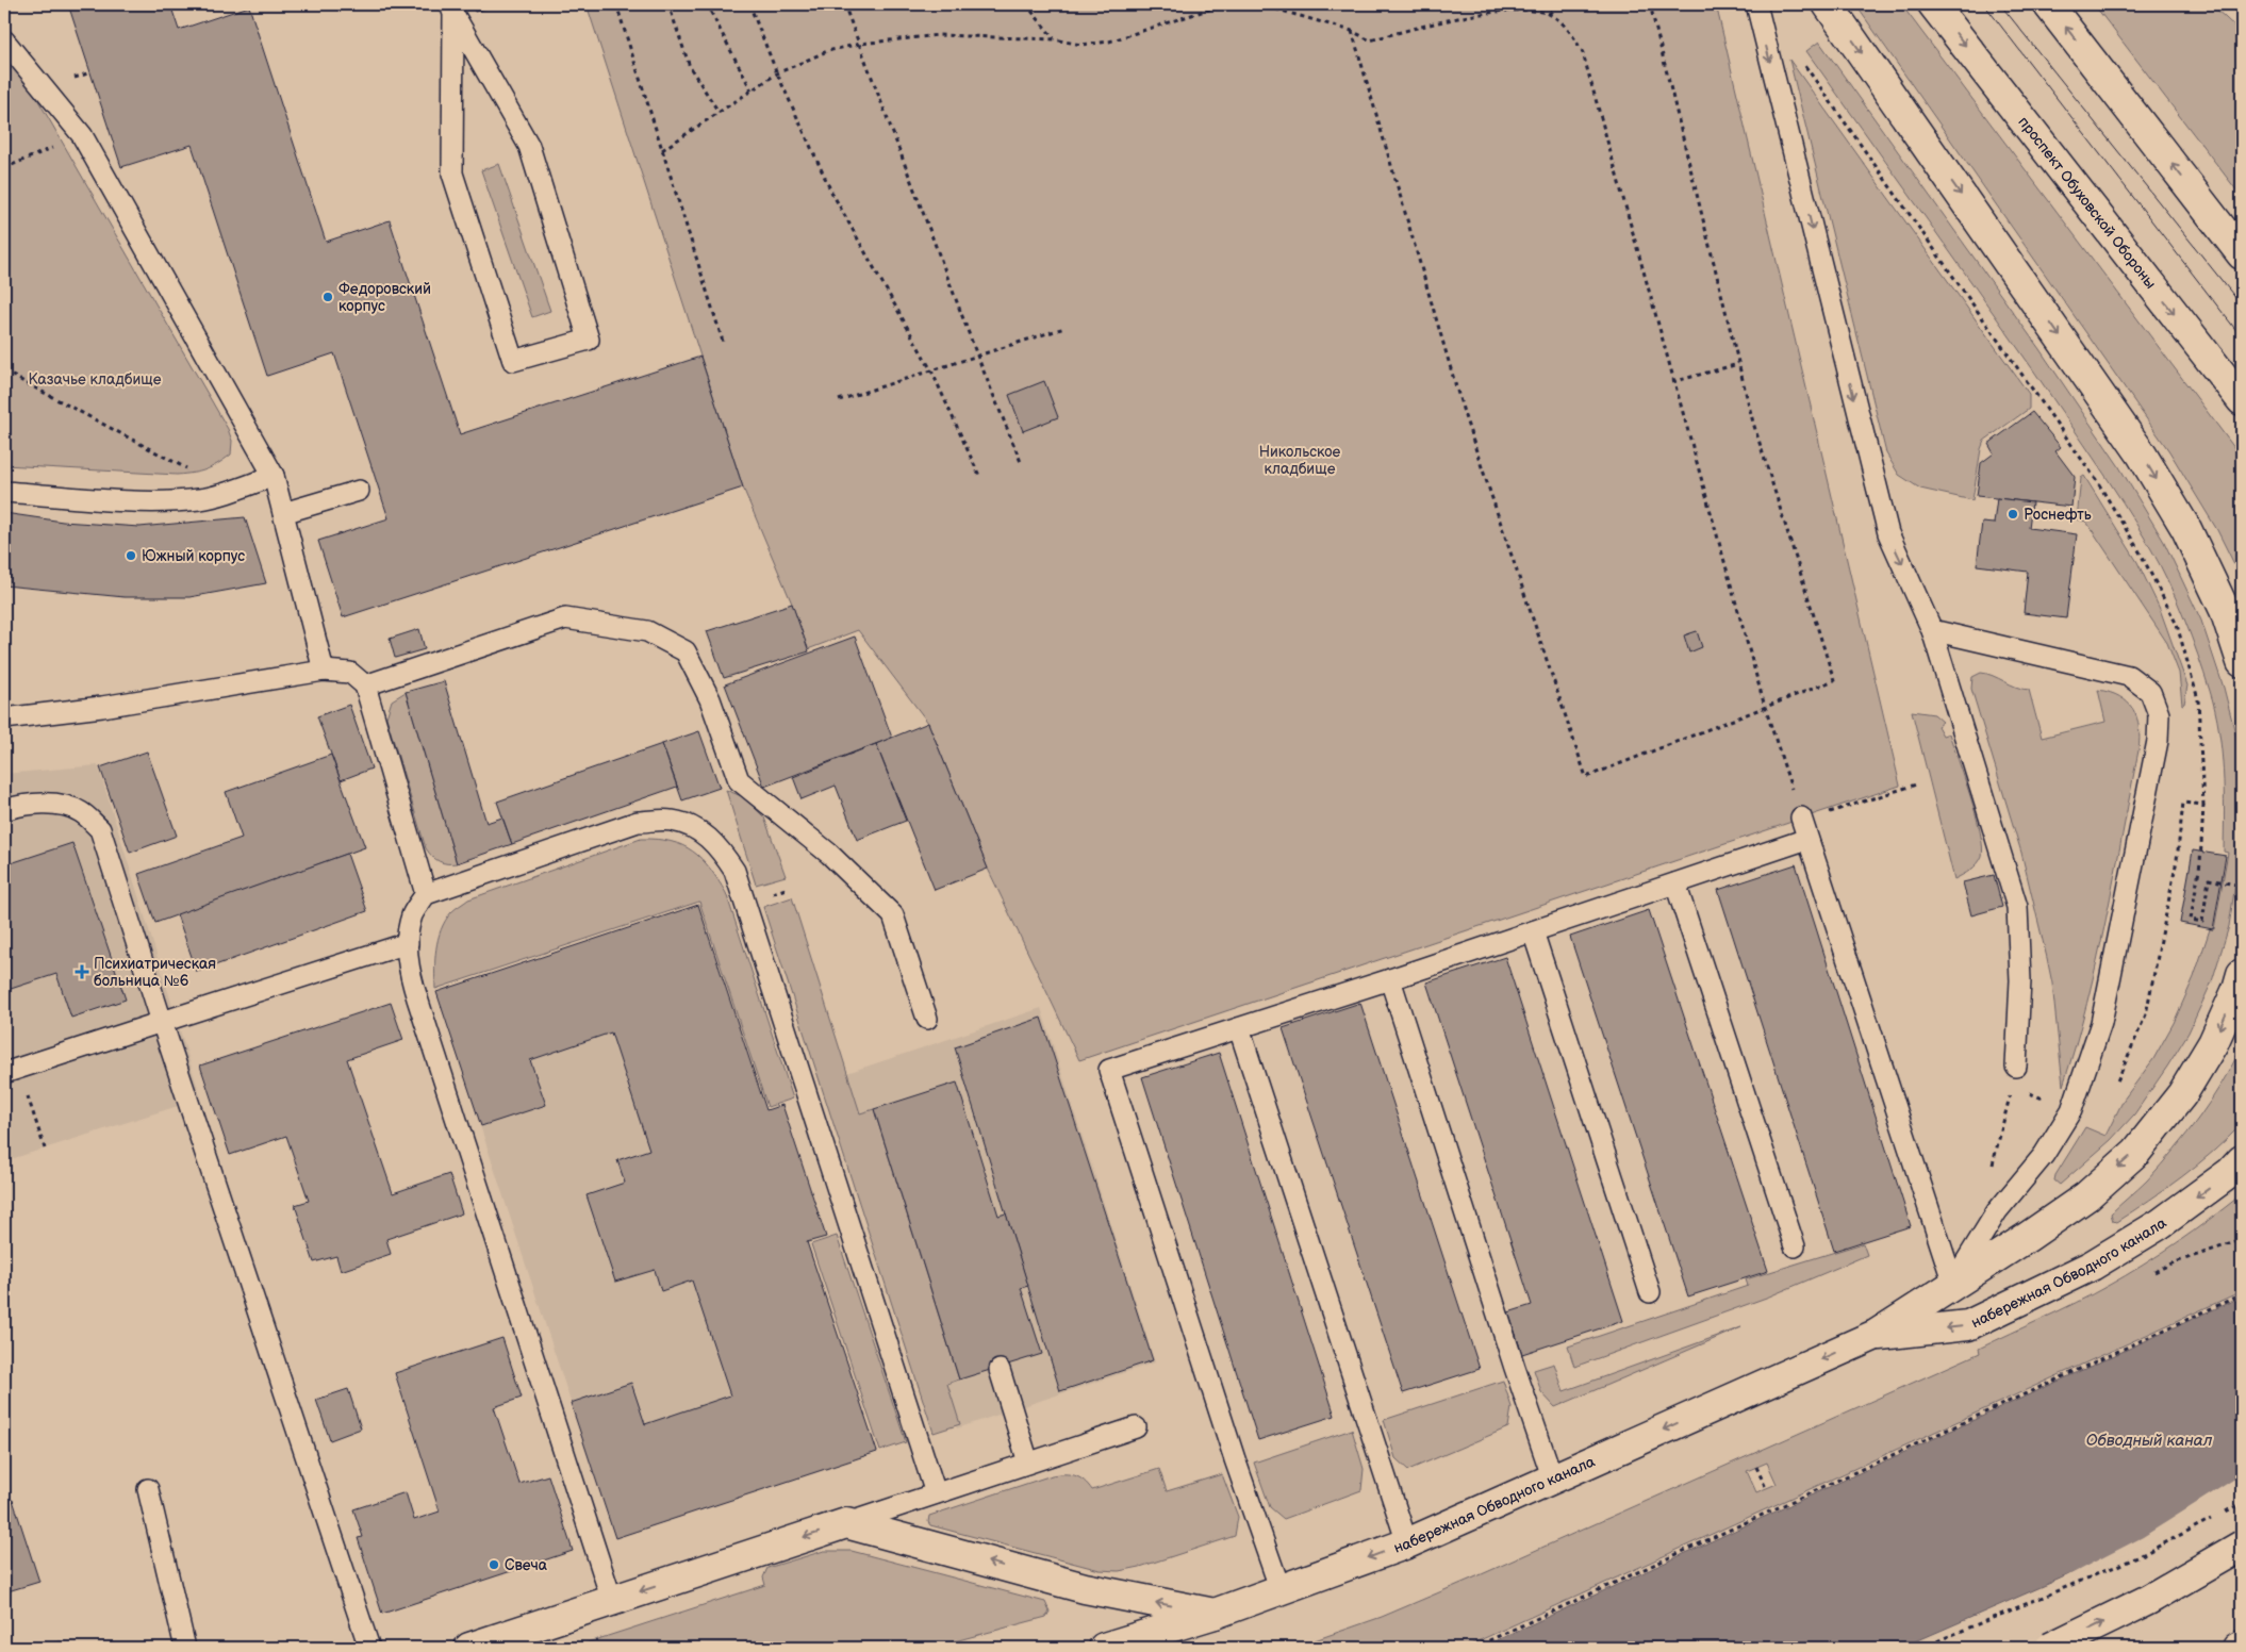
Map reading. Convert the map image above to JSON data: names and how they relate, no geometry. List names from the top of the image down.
{
  "streets": {
    "main road": ["проспект Обуховской Обороны", "набережная Обводного канала"]
  },
  "one_way": ["набережная Обводного канала"],
  "water": ["Обводный канал"],
  "parks": ["Казачье кладбище", "Никольское кладбище"],
  "places": {
    "other": [
      "Федоровский корпус",
      "Роснефть",
      "Южный корпус",
      "Свеча"
    ],
    "health": ["Психиатрическая больница №6"]
  }
}
